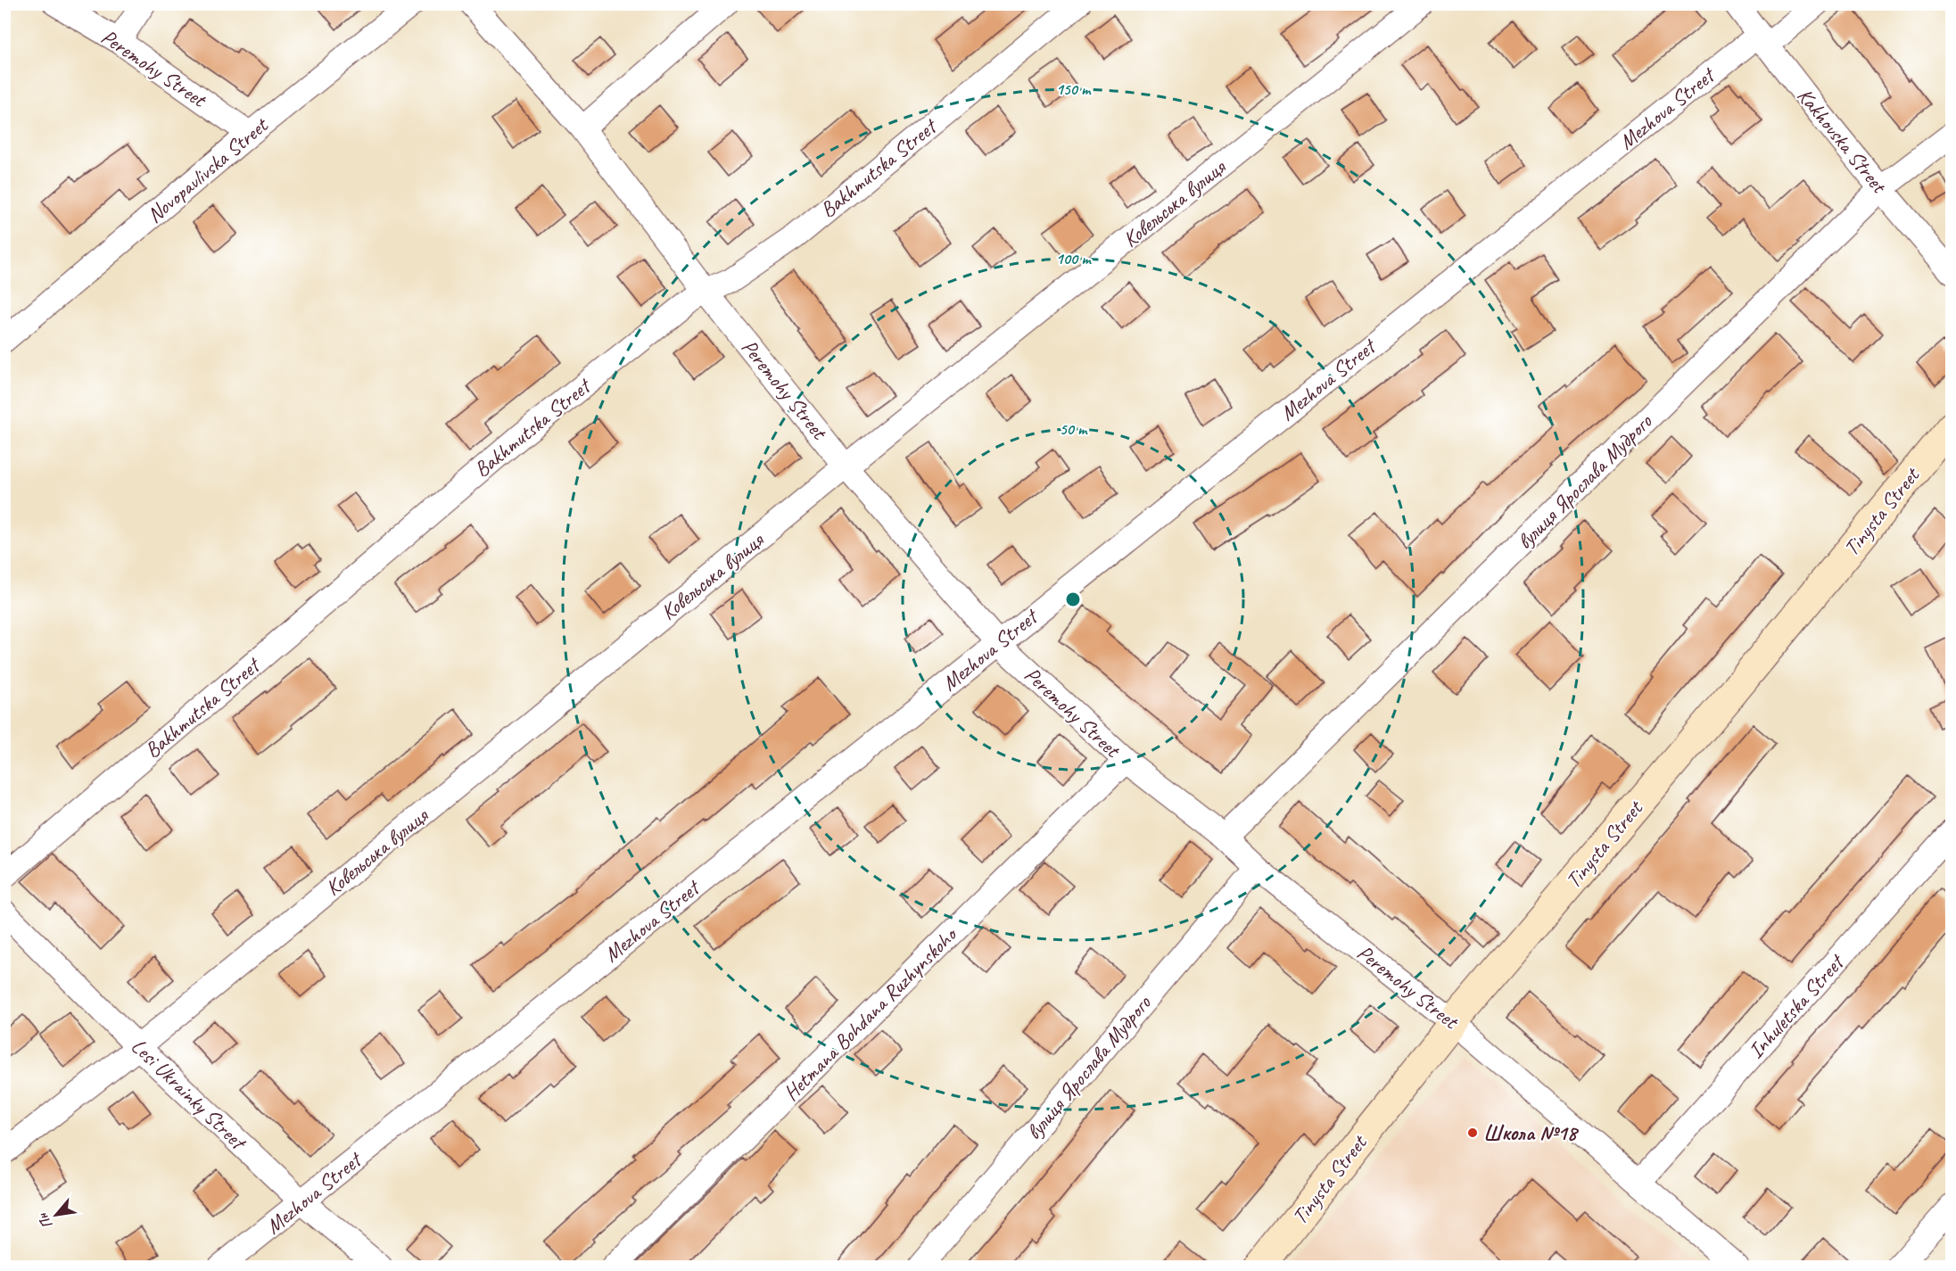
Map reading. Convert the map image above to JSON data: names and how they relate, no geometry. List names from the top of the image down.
{
  "streets": {
    "street": [
      "Peremohy Street",
      "Mezhova Street",
      "Kakhovska Street",
      "Bakhmutska Street",
      "Novopavlivska Street",
      "Ковельська вулиця",
      "вулиця Ярослава Мудрого",
      "Tinysta Street",
      "Inhuletska Street",
      "Hetmana Bohdana Ruzhynskoho",
      "Lesi Ukrainky Street"
    ]
  },
  "crossings": [
    ["Peremohy Street", "Mezhova Street"],
    ["Peremohy Street", "Bakhmutska Street"],
    ["Peremohy Street", "Novopavlivska Street"],
    ["Peremohy Street", "Ковельська вулиця"],
    ["Peremohy Street", "вулиця Ярослава Мудрого"],
    ["Peremohy Street", "Tinysta Street"],
    ["Peremohy Street", "Inhuletska Street"],
    ["Peremohy Street", "Hetmana Bohdana Ruzhynskoho"],
    ["Mezhova Street", "Kakhovska Street"],
    ["Mezhova Street", "Lesi Ukrainky Street"],
    ["Kakhovska Street", "вулиця Ярослава Мудрого"],
    ["Ковельська вулиця", "Lesi Ukrainky Street"]
  ],
  "places": ["Школа №18"],
  "north": "bottom left",
  "rings": ["150 m", "100 m", "50 m"]
}
